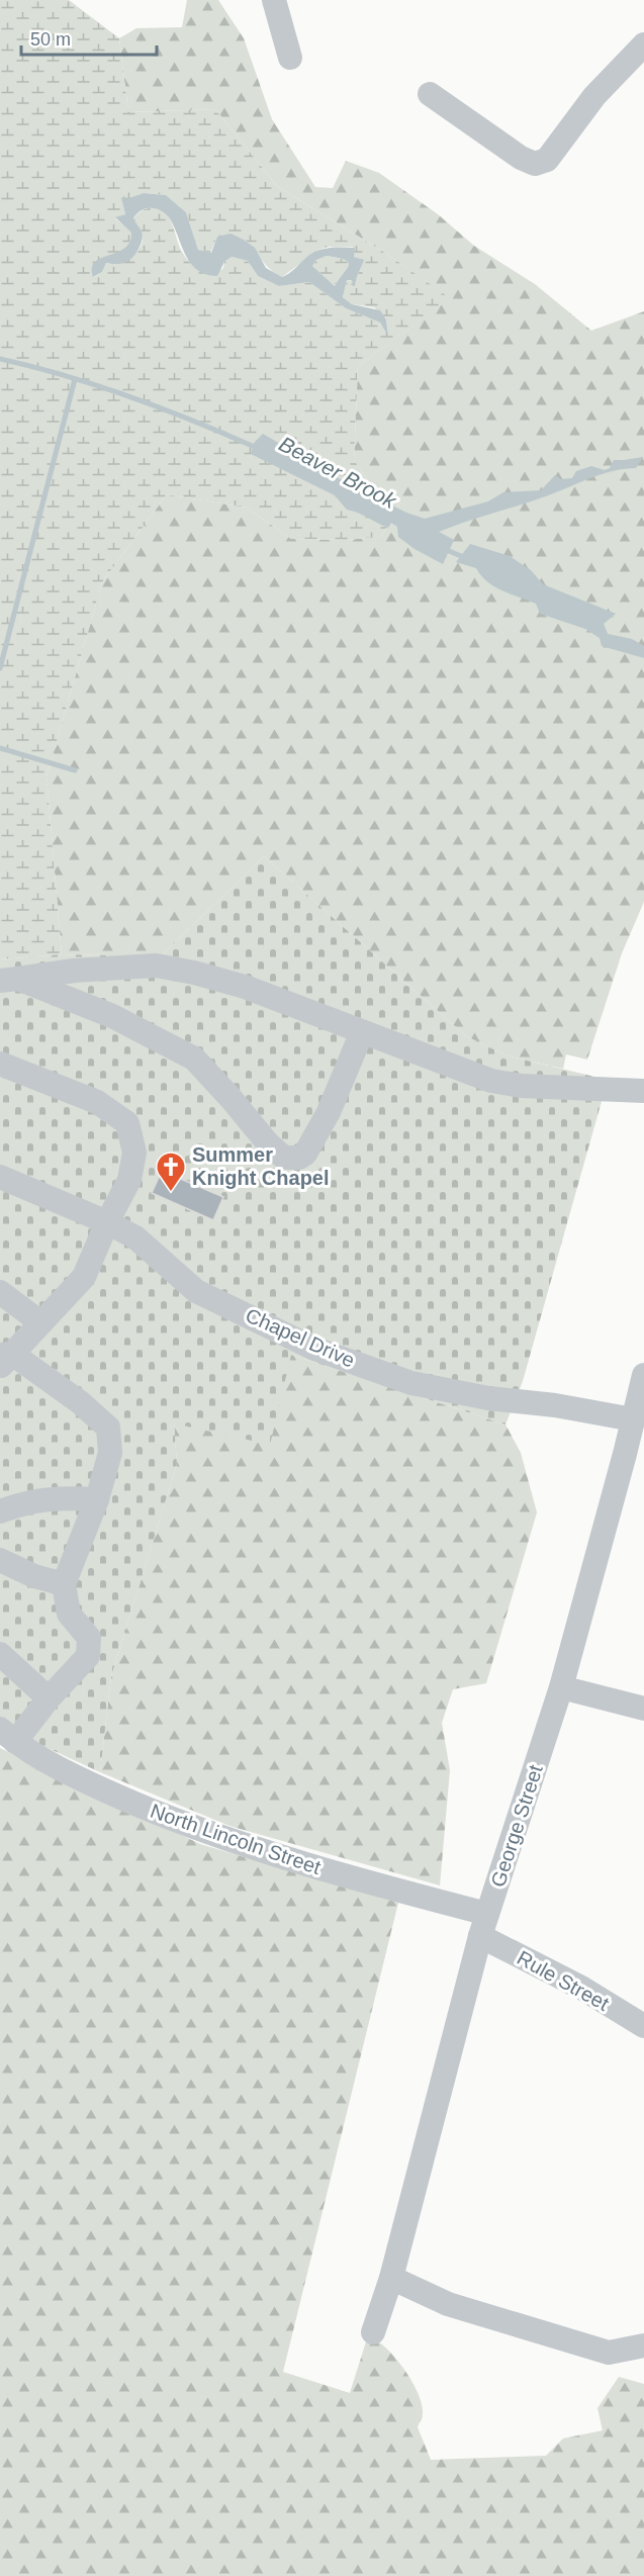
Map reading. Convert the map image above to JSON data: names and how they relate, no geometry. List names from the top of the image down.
{
  "streets": {
    "street": [
      "Chapel Drive",
      "George Street",
      "North Lincoln Street",
      "Rule Street"
    ]
  },
  "crossings": [
    ["Chapel Drive", "George Street"],
    ["George Street", "North Lincoln Street"],
    ["George Street", "Rule Street"],
    ["North Lincoln Street", "Rule Street"]
  ],
  "water": ["Beaver Brook"],
  "places": {
    "church": ["Summer Knight Chapel"]
  },
  "scale_bar": "50 m"
}
